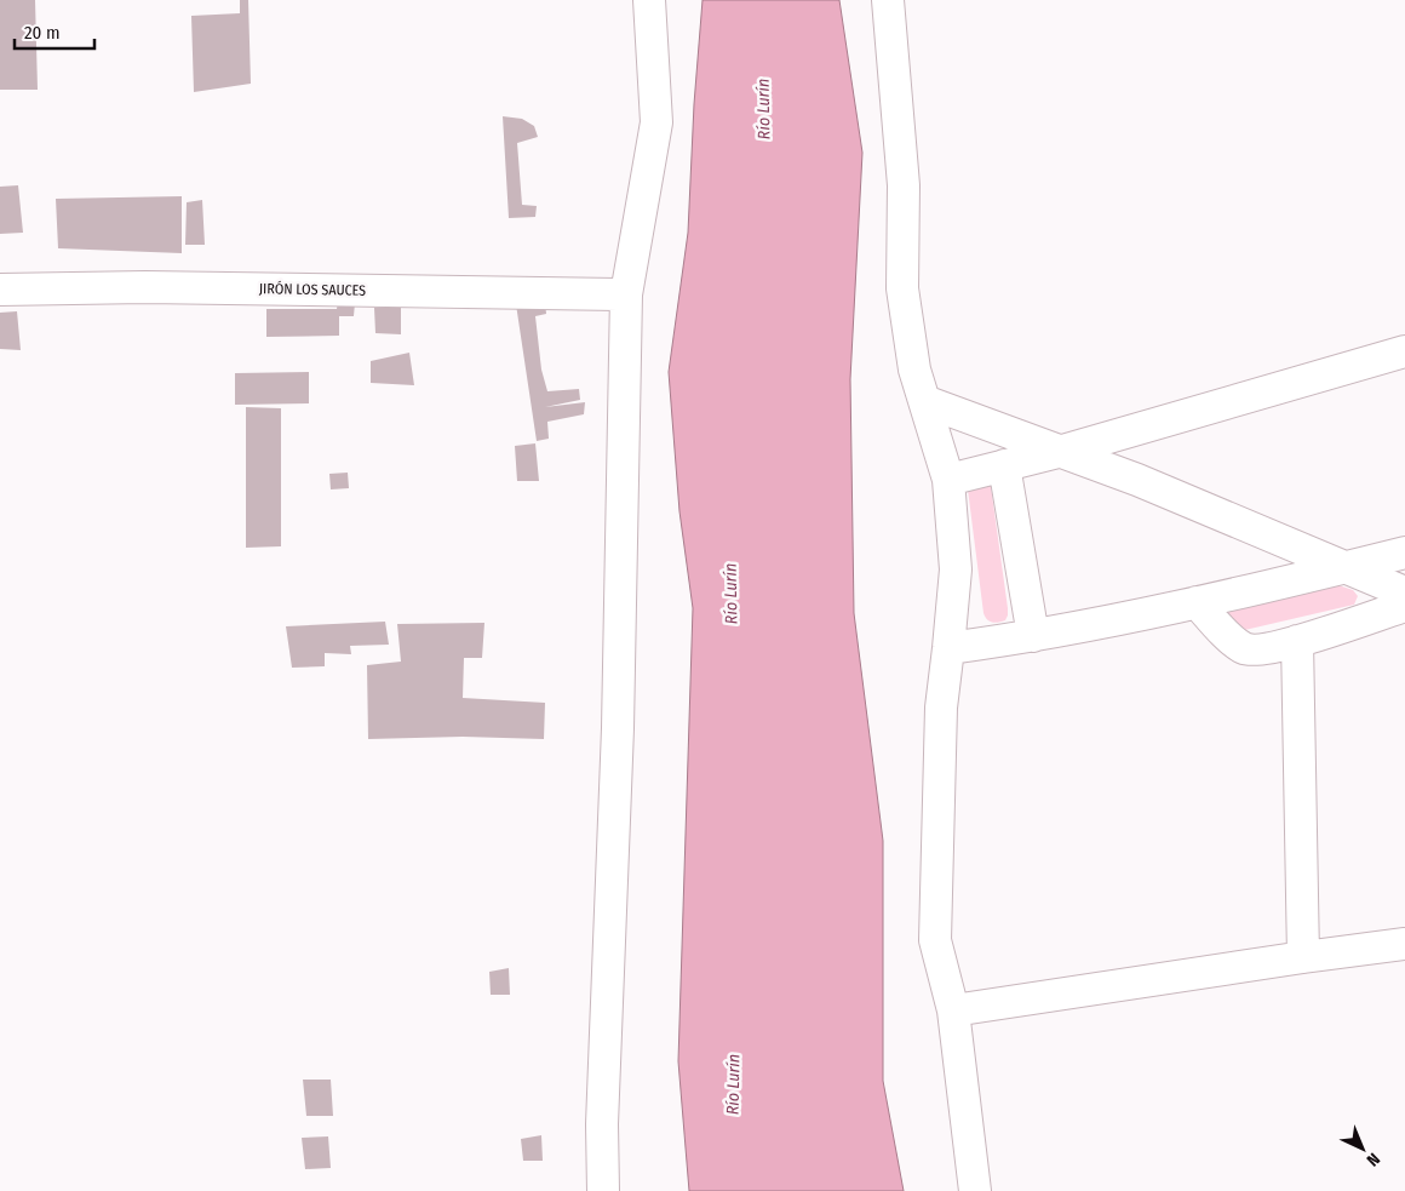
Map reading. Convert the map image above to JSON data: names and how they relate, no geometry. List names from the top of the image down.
{
  "streets": {
    "street": ["JIRÓN LOS SAUCES"]
  },
  "water": ["Río Lurín"],
  "scale_bar": "20 m",
  "north": "bottom right"
}
